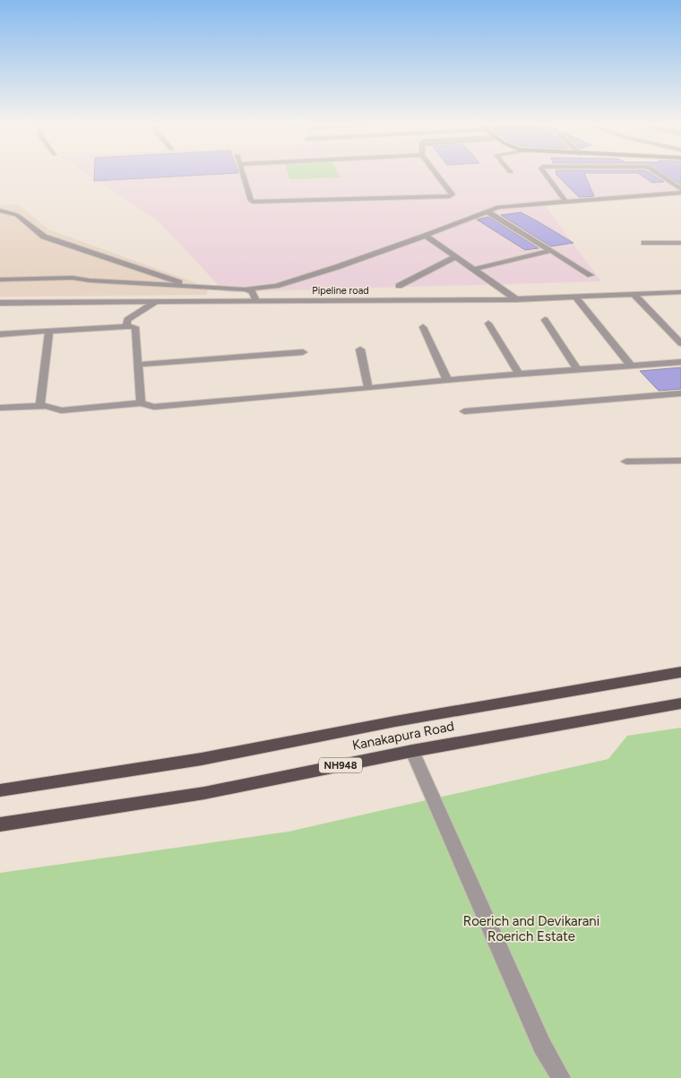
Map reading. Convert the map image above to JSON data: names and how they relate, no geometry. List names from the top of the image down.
{
  "streets": {
    "highway": ["Kanakapura Road", "NH948"],
    "street": ["Pipeline road"]
  },
  "parks": ["Roerich and Devikarani Roerich Estate"]
}
